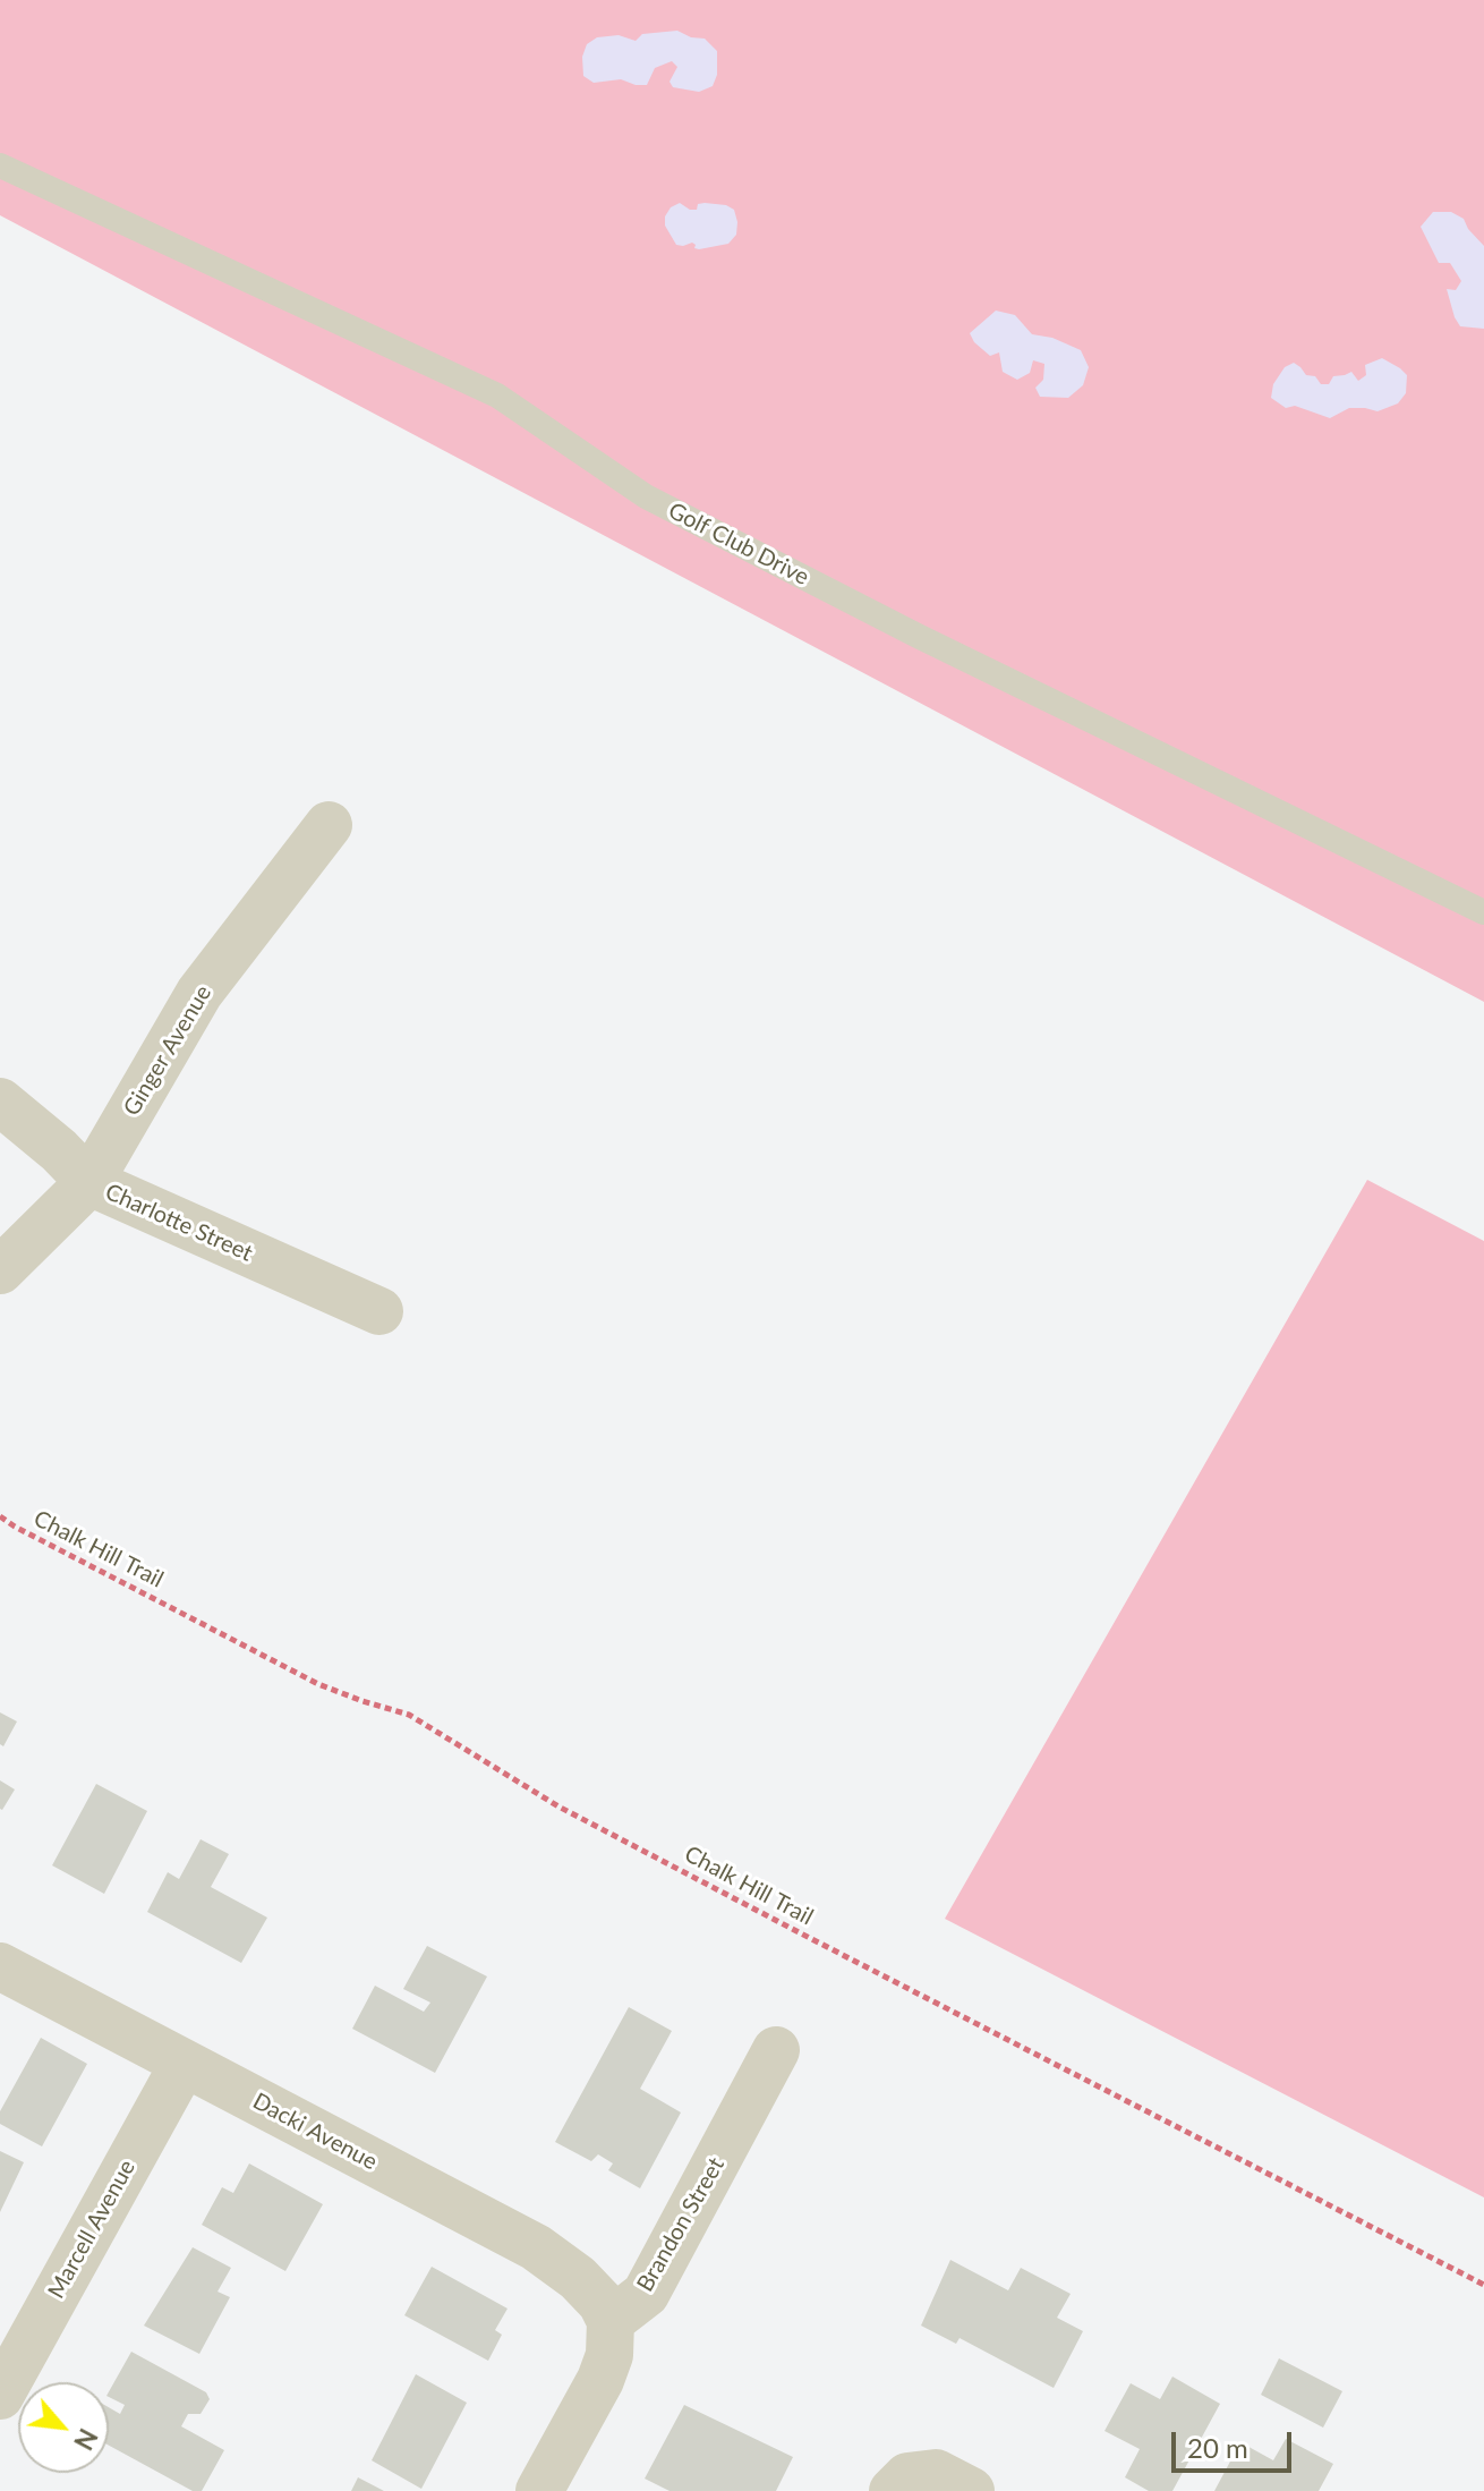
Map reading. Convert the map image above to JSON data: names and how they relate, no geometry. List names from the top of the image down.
{
  "streets": {
    "street": [
      "Ginger Avenue",
      "Charlotte Street",
      "Dacki Avenue",
      "Brandon Street",
      "Marcell Avenue"
    ],
    "lane": ["Golf Club Drive"],
    "path": ["Chalk Hill Trail"]
  },
  "crossings": [
    ["Ginger Avenue", "Charlotte Street"],
    ["Dacki Avenue", "Brandon Street"],
    ["Dacki Avenue", "Marcell Avenue"]
  ],
  "scale_bar": "20 m",
  "north": "bottom right"
}
